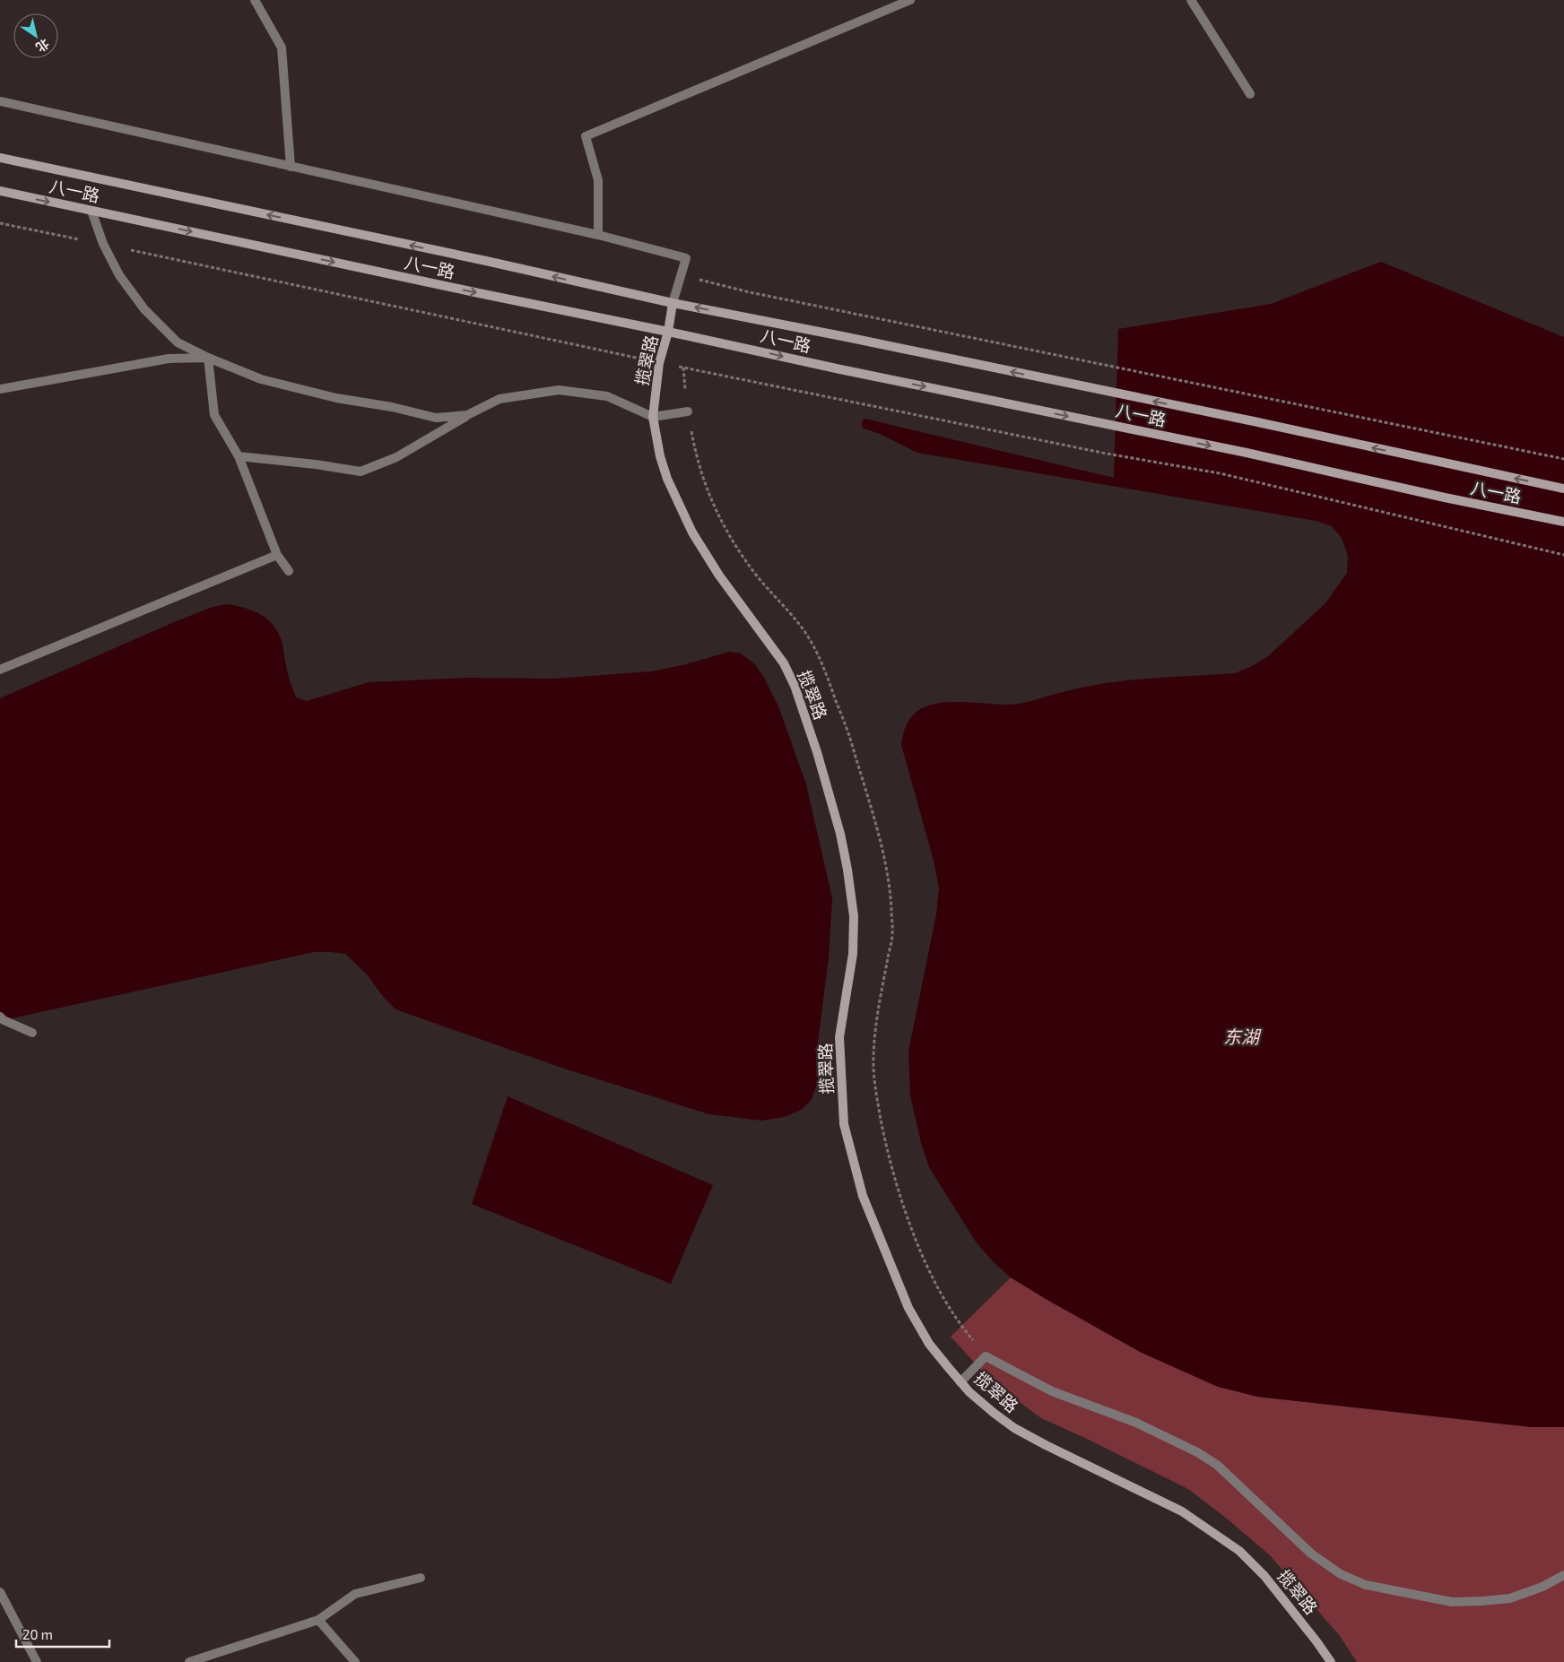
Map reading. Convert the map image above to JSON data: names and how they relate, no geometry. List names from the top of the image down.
{
  "streets": {
    "main road": ["八一路", "揽翠路"]
  },
  "crossings": [
    ["八一路", "揽翠路"]
  ],
  "water": ["东湖"],
  "scale_bar": "20 m",
  "north": "bottom right"
}
